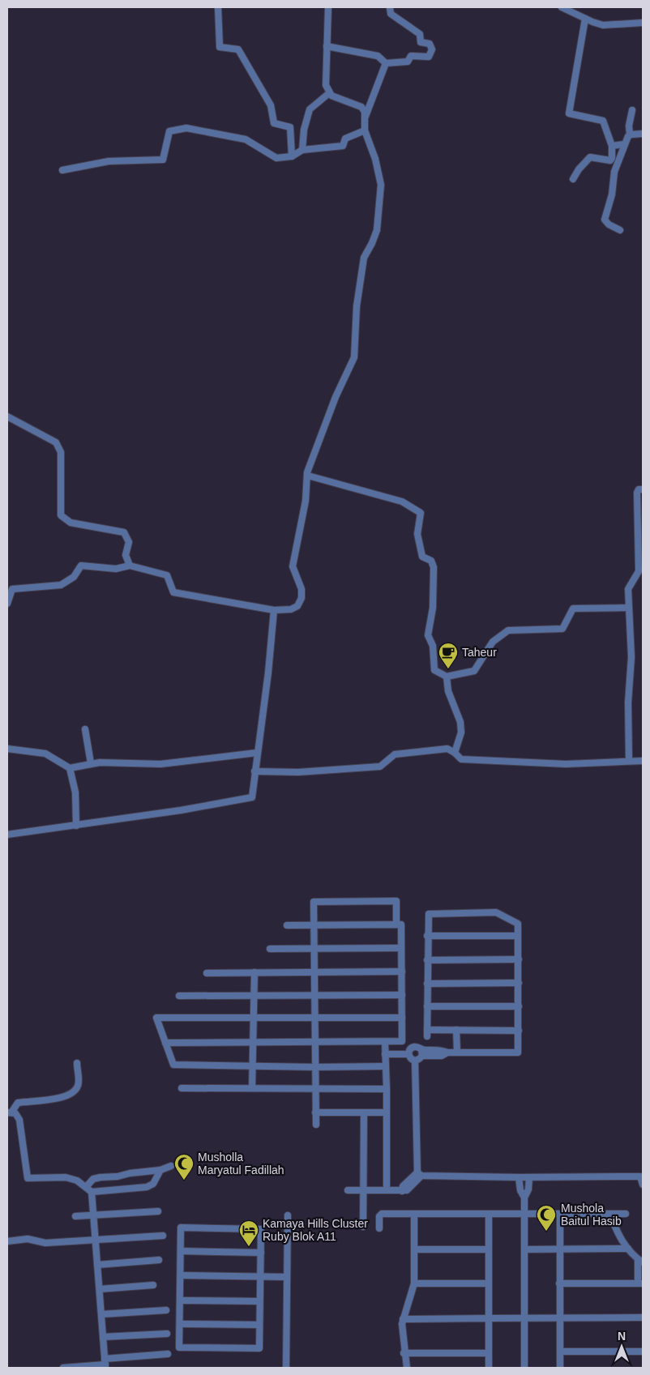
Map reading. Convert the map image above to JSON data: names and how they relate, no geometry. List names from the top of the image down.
{
  "places": {
    "cafe": ["Taheur"],
    "mosque": ["Musholla Maryatul Fadillah", "Mushola Baitul Hasib"],
    "hotel": ["Kamaya Hills Cluster Ruby Blok A11"]
  },
  "north": "top"
}
